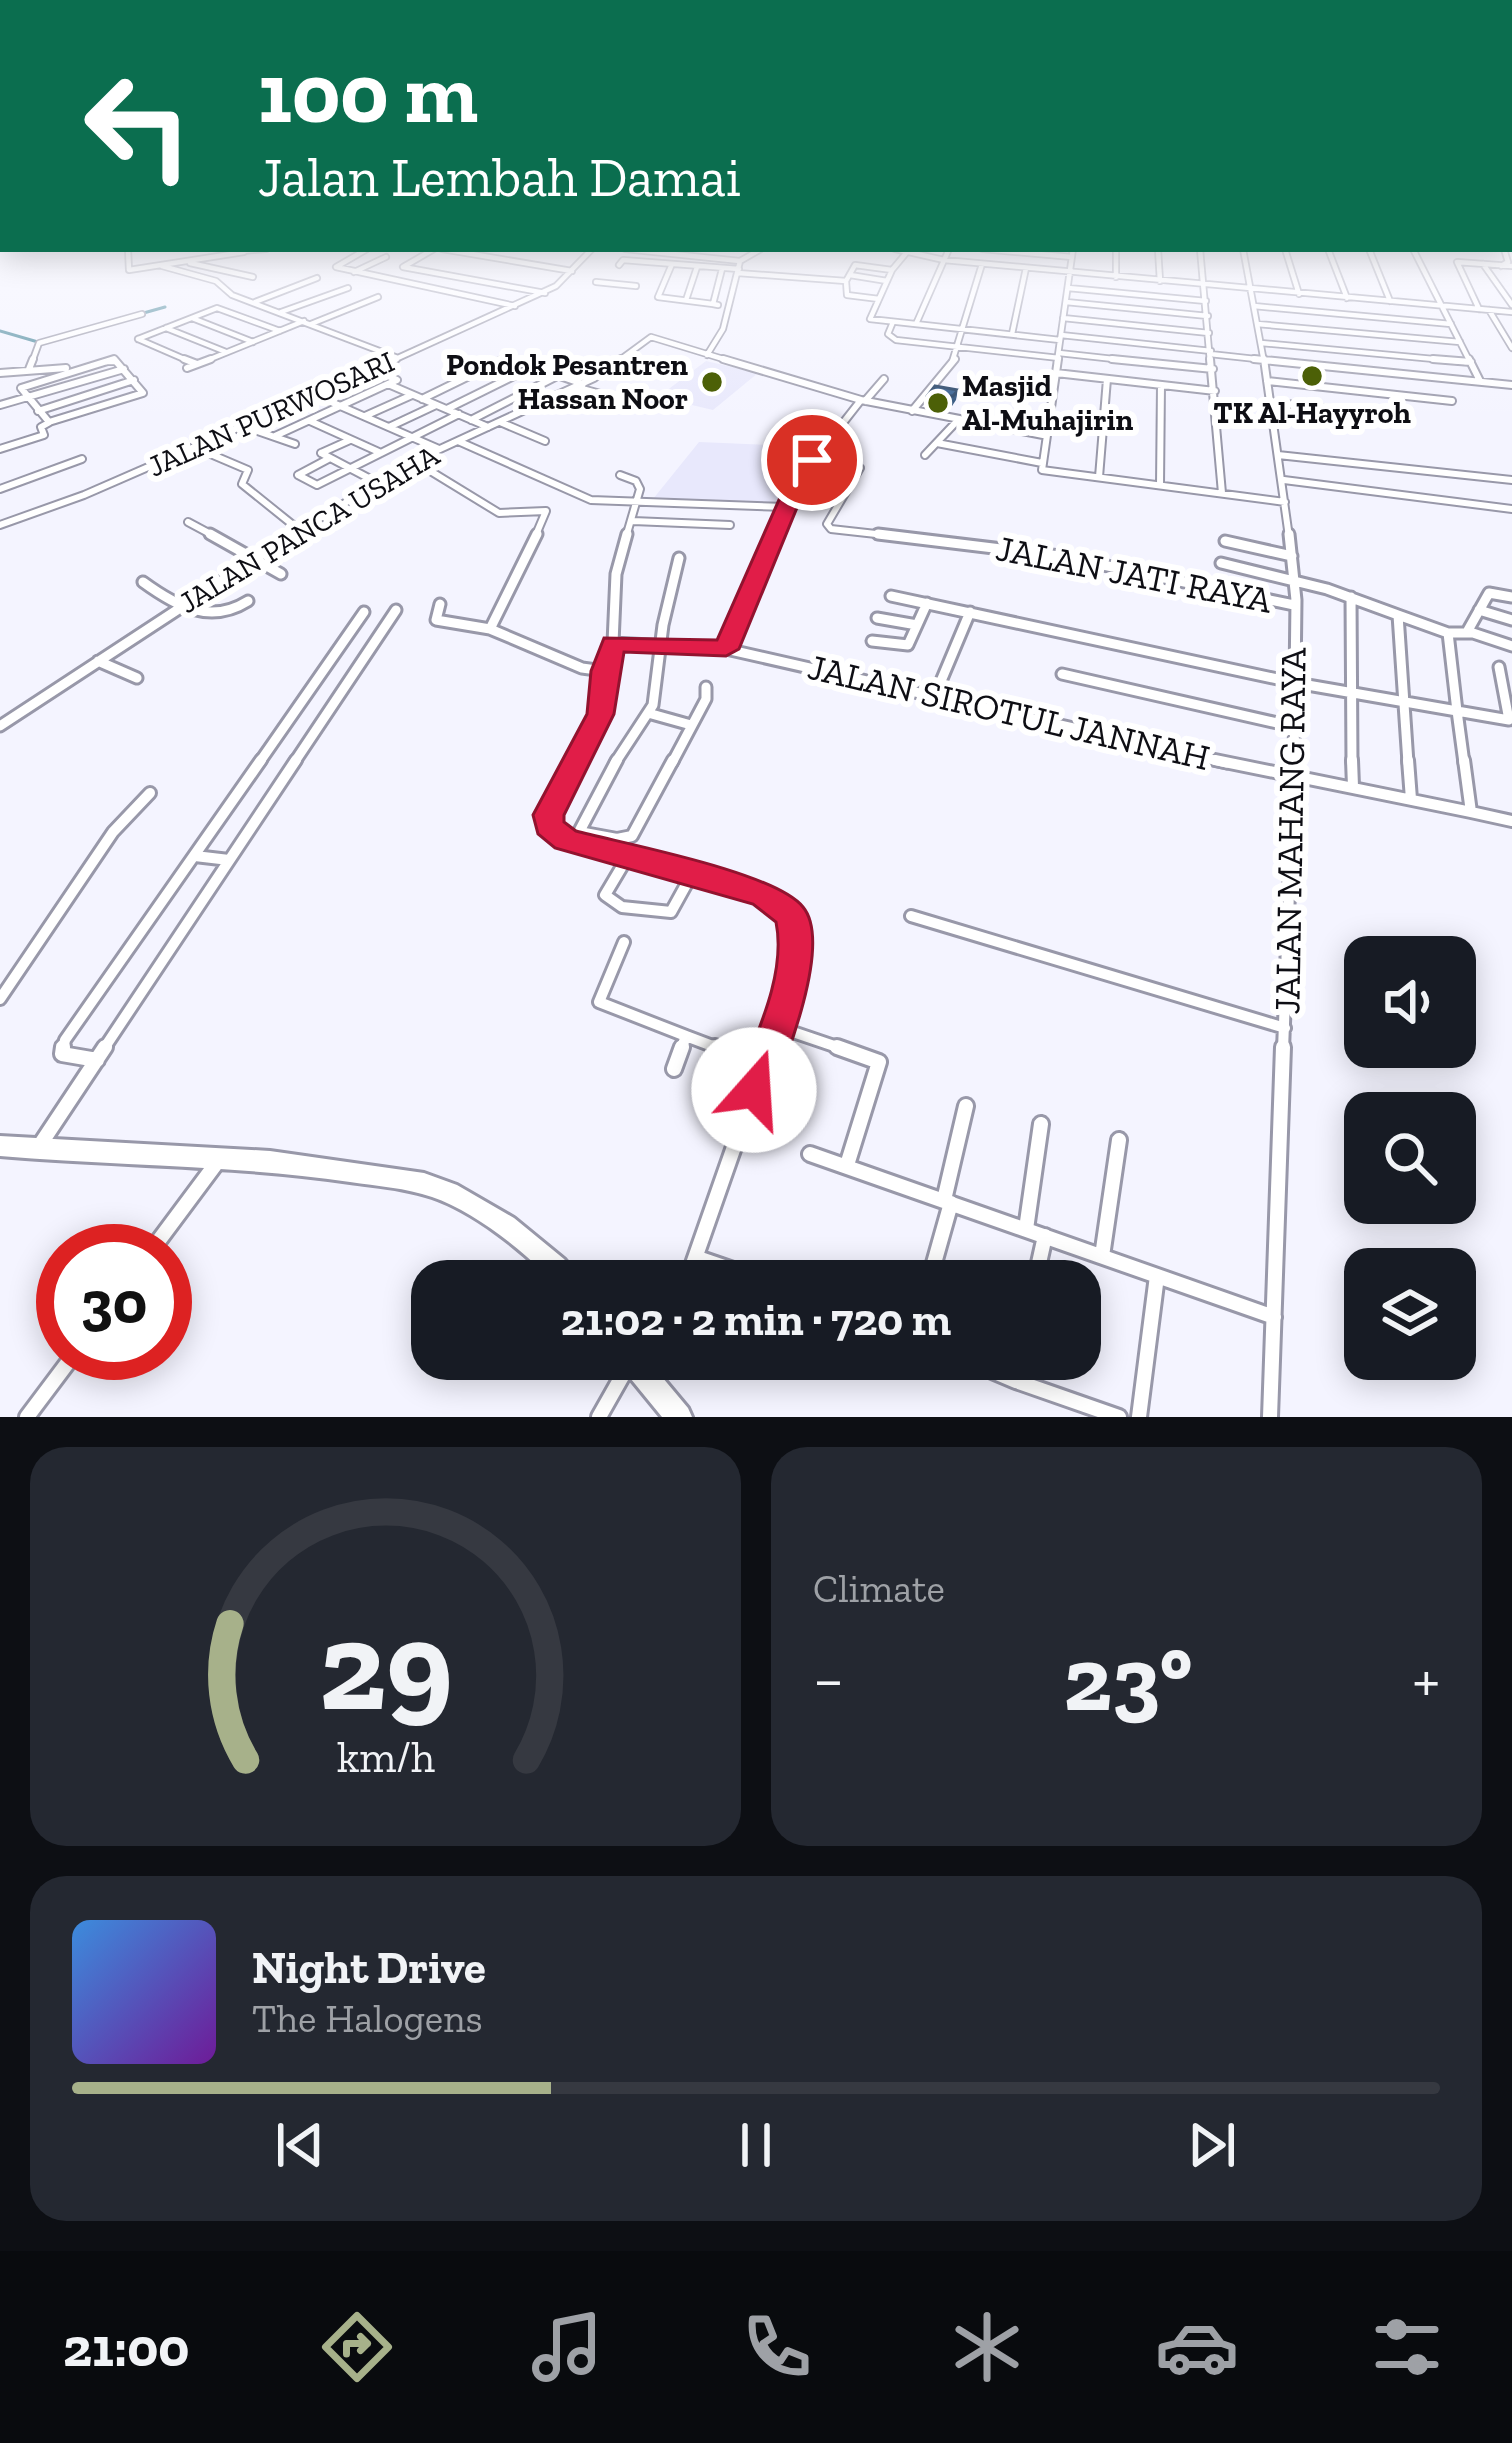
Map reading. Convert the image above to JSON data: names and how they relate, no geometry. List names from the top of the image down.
{
  "streets": {
    "street": [
      "JALAN PURWOSARI",
      "JALAN PANCA USAHA",
      "JALAN JATI RAYA",
      "JALAN SIROTUL JANNAH",
      "JALAN MAHANG RAYA"
    ]
  },
  "crossings": [
    ["JALAN JATI RAYA", "JALAN MAHANG RAYA"],
    ["JALAN SIROTUL JANNAH", "JALAN MAHANG RAYA"]
  ],
  "places": ["TK Al-Hayyroh", "Pondok Pesantren Hassan Noor", "Masjid Al-Muhajirin"],
  "page": {
    "turn": ["100 m", "Jalan Lembah Damai"],
    "limit": "30",
    "trip": "21:02 · 2 min · 720 m",
    "tile": "Climate",
    "heat": ["−", "23°", "+"],
    "song": ["Night Drive", "The Halogens"],
    "tabs": "21:00",
    "gauge": ["29", "km/h"]
  }
}
